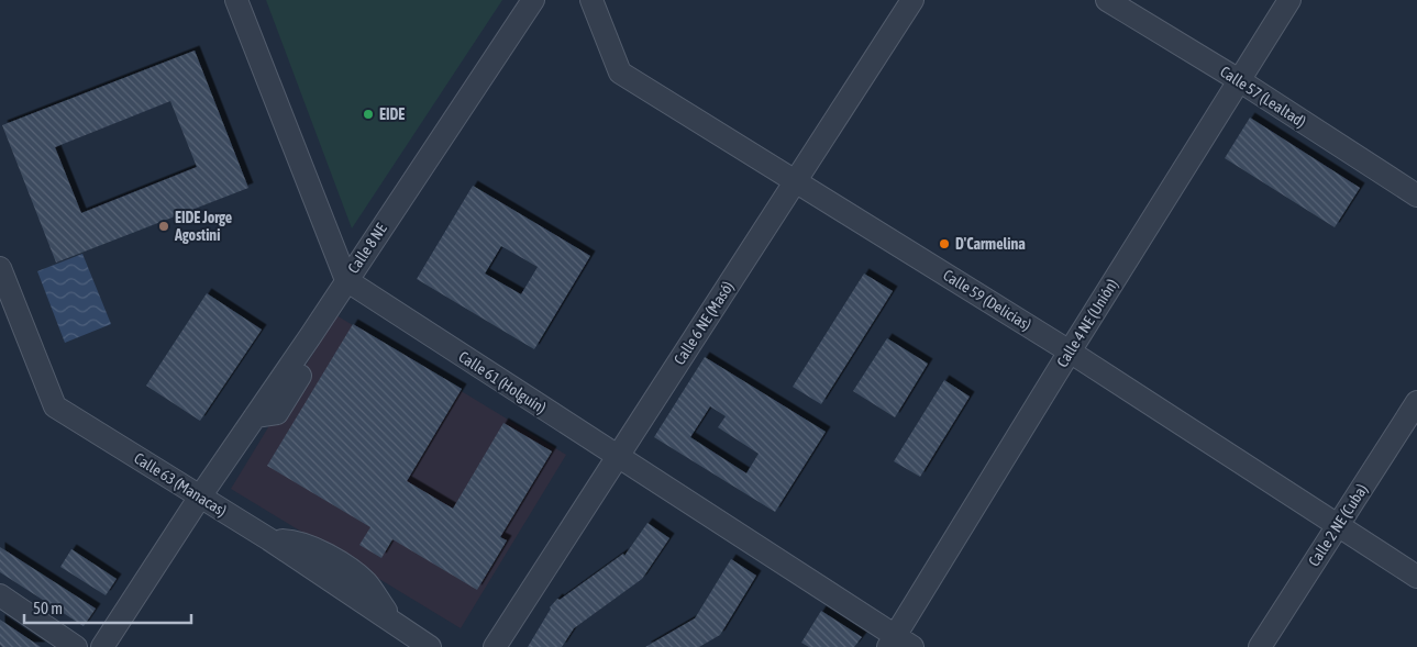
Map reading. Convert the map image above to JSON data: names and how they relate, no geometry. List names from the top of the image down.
{
  "streets": {
    "street": [
      "Calle 57 (Lealtad)",
      "Calle 8 NE",
      "Calle 59 (Delicias)",
      "Calle 6 NE (Masó)",
      "Calle 4 NE (Unión)",
      "Calle 61 (Holguín)",
      "Calle 63 (Manacas)",
      "Calle 2 NE (Cuba)"
    ]
  },
  "crossings": [
    ["Calle 57 (Lealtad)", "Calle 4 NE (Unión)"],
    ["Calle 8 NE", "Calle 61 (Holguín)"],
    ["Calle 8 NE", "Calle 63 (Manacas)"],
    ["Calle 59 (Delicias)", "Calle 6 NE (Masó)"],
    ["Calle 59 (Delicias)", "Calle 4 NE (Unión)"],
    ["Calle 59 (Delicias)", "Calle 2 NE (Cuba)"],
    ["Calle 6 NE (Masó)", "Calle 61 (Holguín)"],
    ["Calle 4 NE (Unión)", "Calle 61 (Holguín)"]
  ],
  "places": ["EIDE", "EIDE Jorge Agostini", "D'Carmelina"],
  "scale_bar": "50 m"
}
